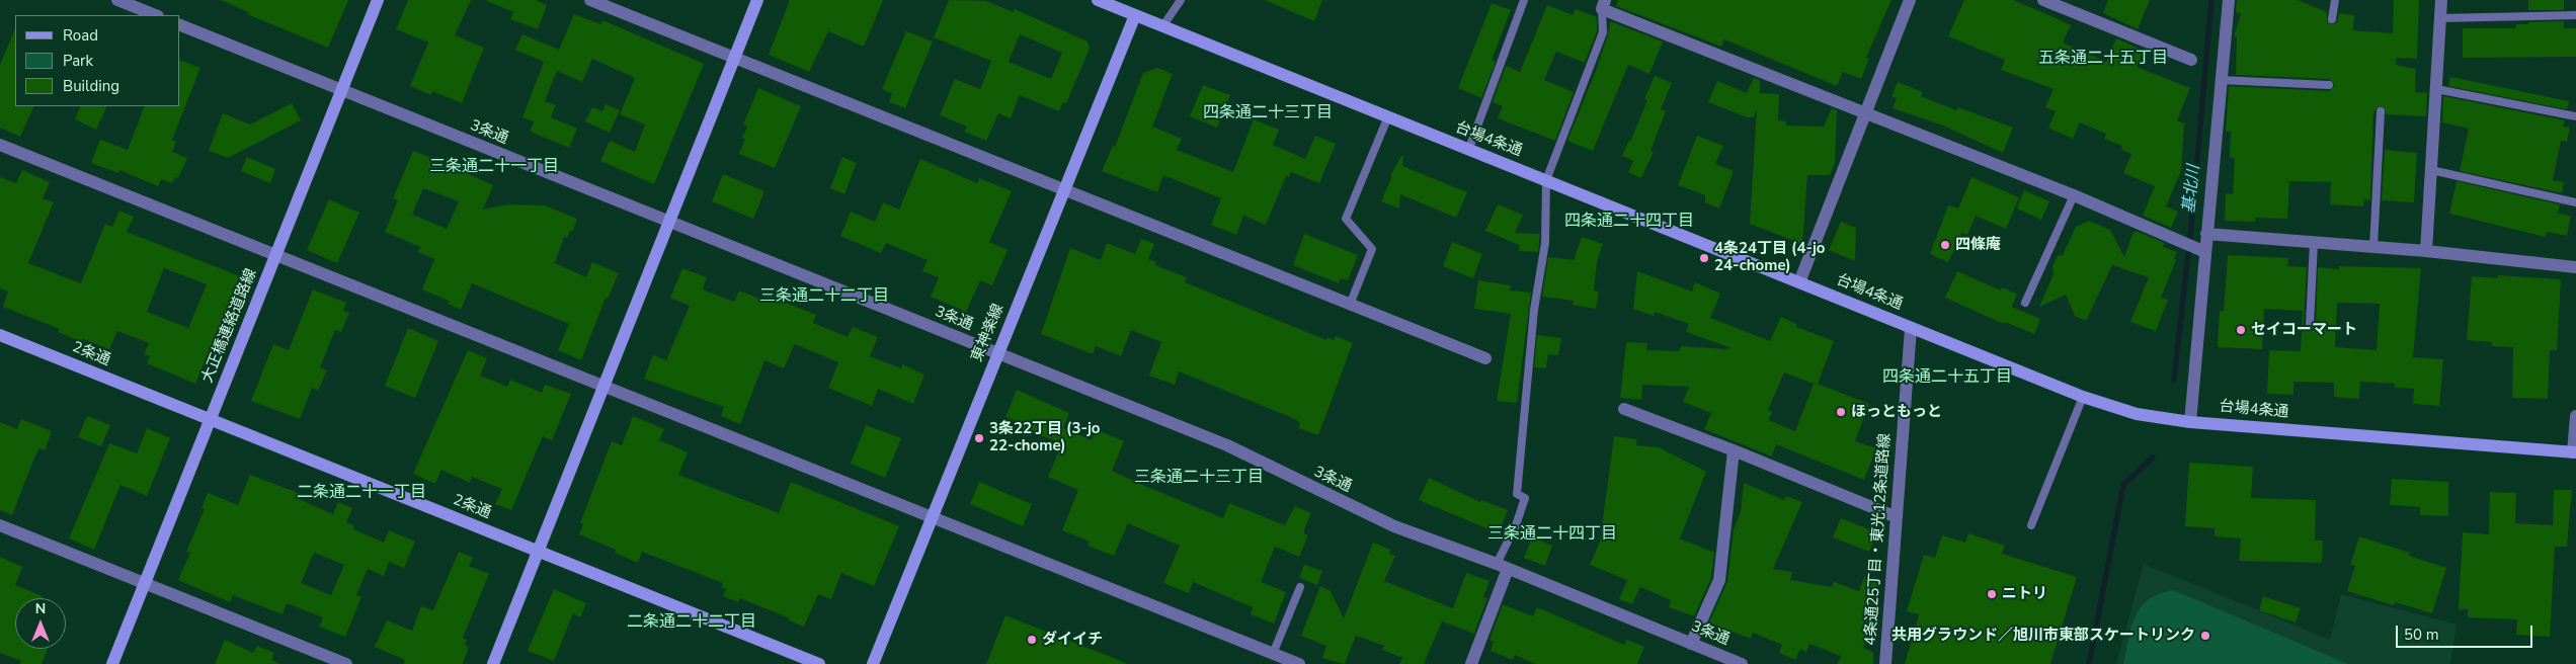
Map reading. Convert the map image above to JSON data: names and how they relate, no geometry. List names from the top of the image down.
{
  "streets": {
    "street": [
      "3条通",
      "台場4条通",
      "大正橋連絡道路線",
      "東神楽線",
      "2条通",
      "4条通25丁目・東光12条道路線"
    ]
  },
  "crossings": [
    ["3条通", "大正橋連絡道路線"],
    ["3条通", "東神楽線"],
    ["台場4条通", "東神楽線"],
    ["台場4条通", "4条通25丁目・東光12条道路線"],
    ["大正橋連絡道路線", "2条通"]
  ],
  "districts": [
    "五条通二十五丁目",
    "四条通二十三丁目",
    "三条通二十一丁目",
    "四条通二十四丁目",
    "三条通二十二丁目",
    "四条通二十五丁目",
    "三条通二十三丁目",
    "二条通二十一丁目",
    "三条通二十四丁目",
    "二条通二十二丁目"
  ],
  "water": ["基北川"],
  "places": [
    "四條庵",
    "4条24丁目 (4-jo 24-chome)",
    "セイコーマート",
    "ほっともっと",
    "3条22丁目 (3-jo 22-chome)",
    "ニトリ",
    "共用グラウンド／旭川市東部スケートリンク",
    "ダイイチ"
  ],
  "legend": ["Road", "Park", "Building"],
  "scale_bar": "50 m",
  "north": "top"
}
